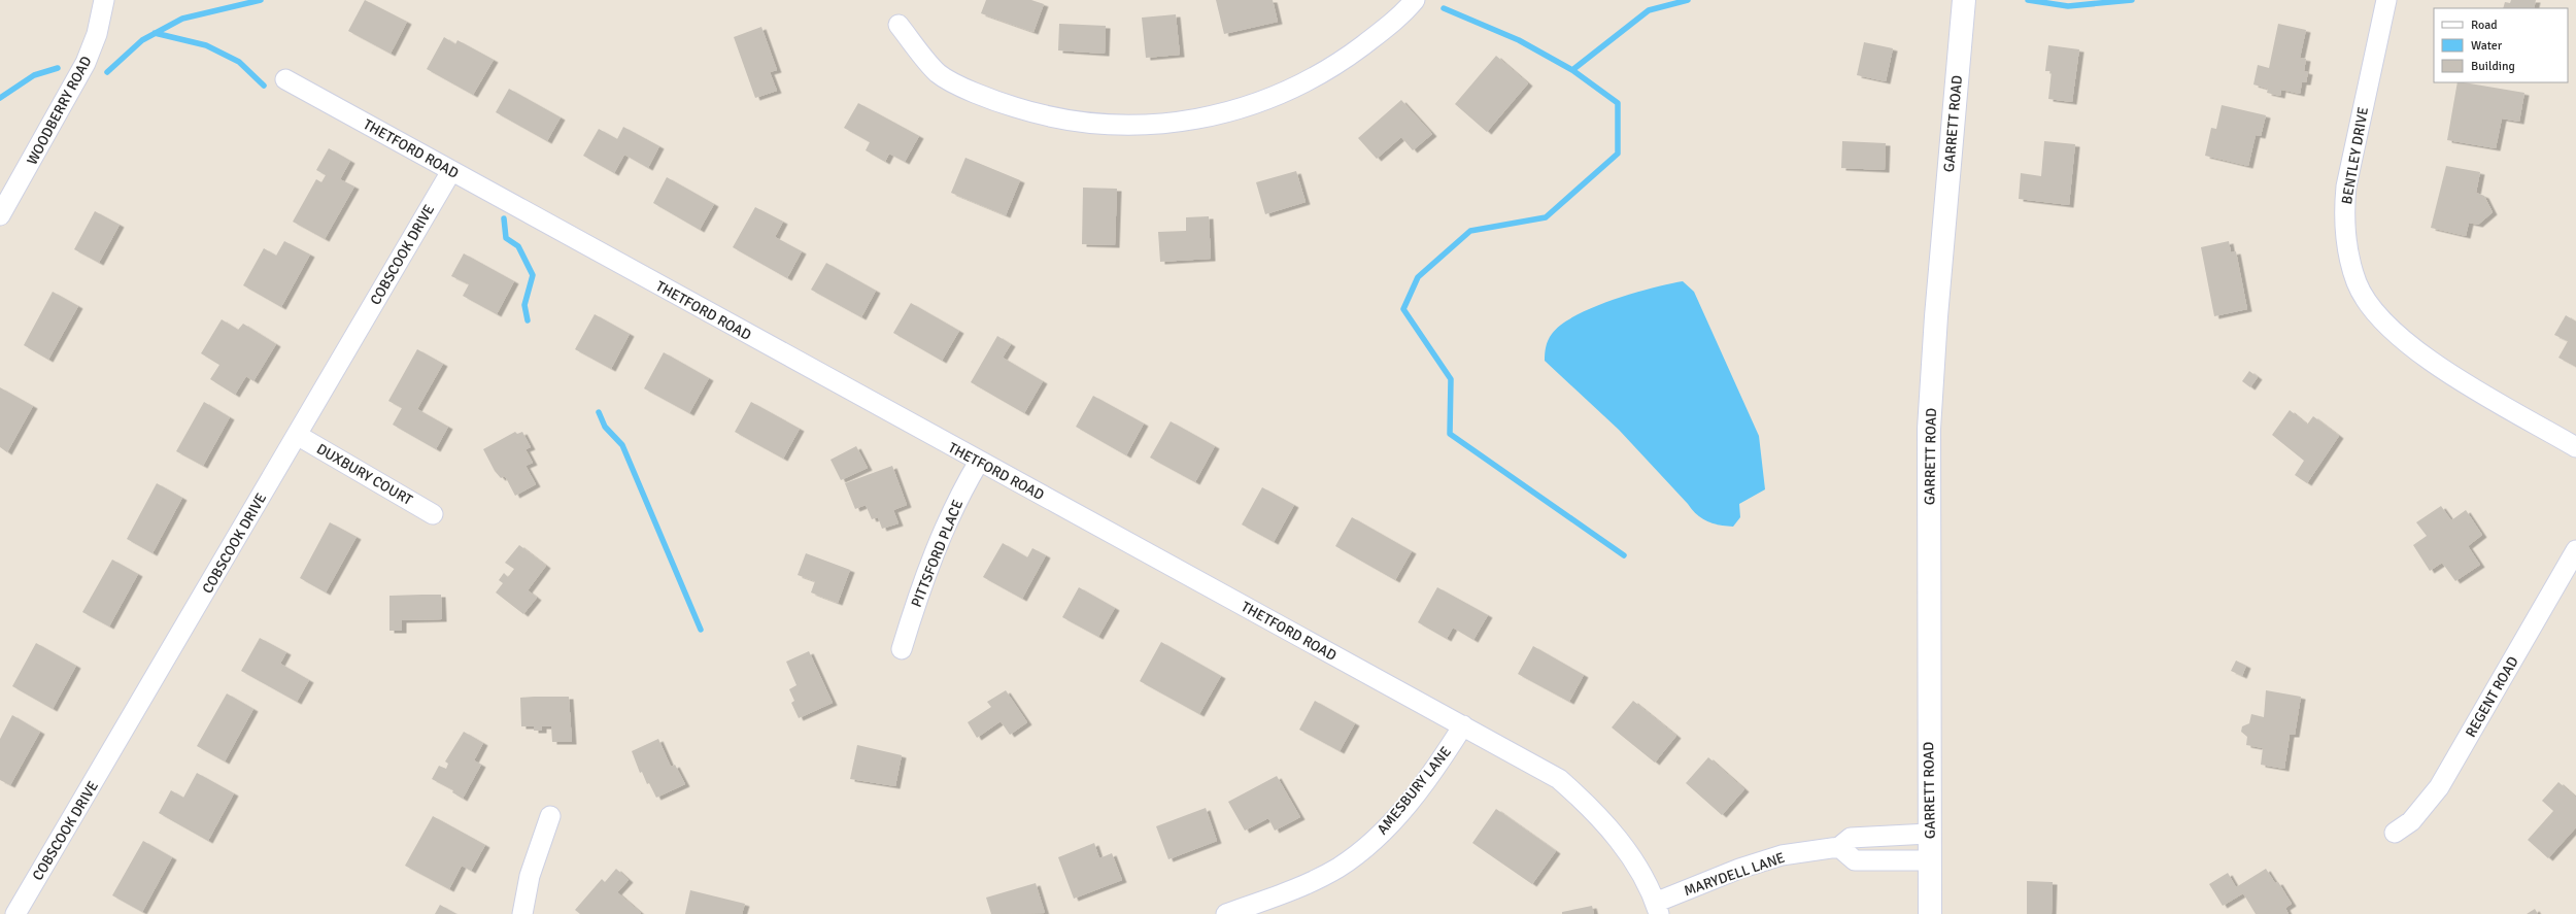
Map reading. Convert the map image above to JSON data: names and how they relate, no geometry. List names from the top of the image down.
{
  "streets": {
    "street": [
      "WOODBERRY ROAD",
      "GARRETT ROAD",
      "THETFORD ROAD",
      "BENTLEY DRIVE",
      "COBSCOOK DRIVE",
      "DUXBURY COURT",
      "PITTSFORD PLACE",
      "REGENT ROAD",
      "AMESBURY LANE",
      "MARYDELL LANE"
    ]
  },
  "crossings": [
    ["GARRETT ROAD", "MARYDELL LANE"],
    ["THETFORD ROAD", "COBSCOOK DRIVE"],
    ["THETFORD ROAD", "PITTSFORD PLACE"],
    ["THETFORD ROAD", "AMESBURY LANE"],
    ["THETFORD ROAD", "MARYDELL LANE"],
    ["COBSCOOK DRIVE", "DUXBURY COURT"]
  ],
  "legend": ["Road", "Water", "Building"]
}
